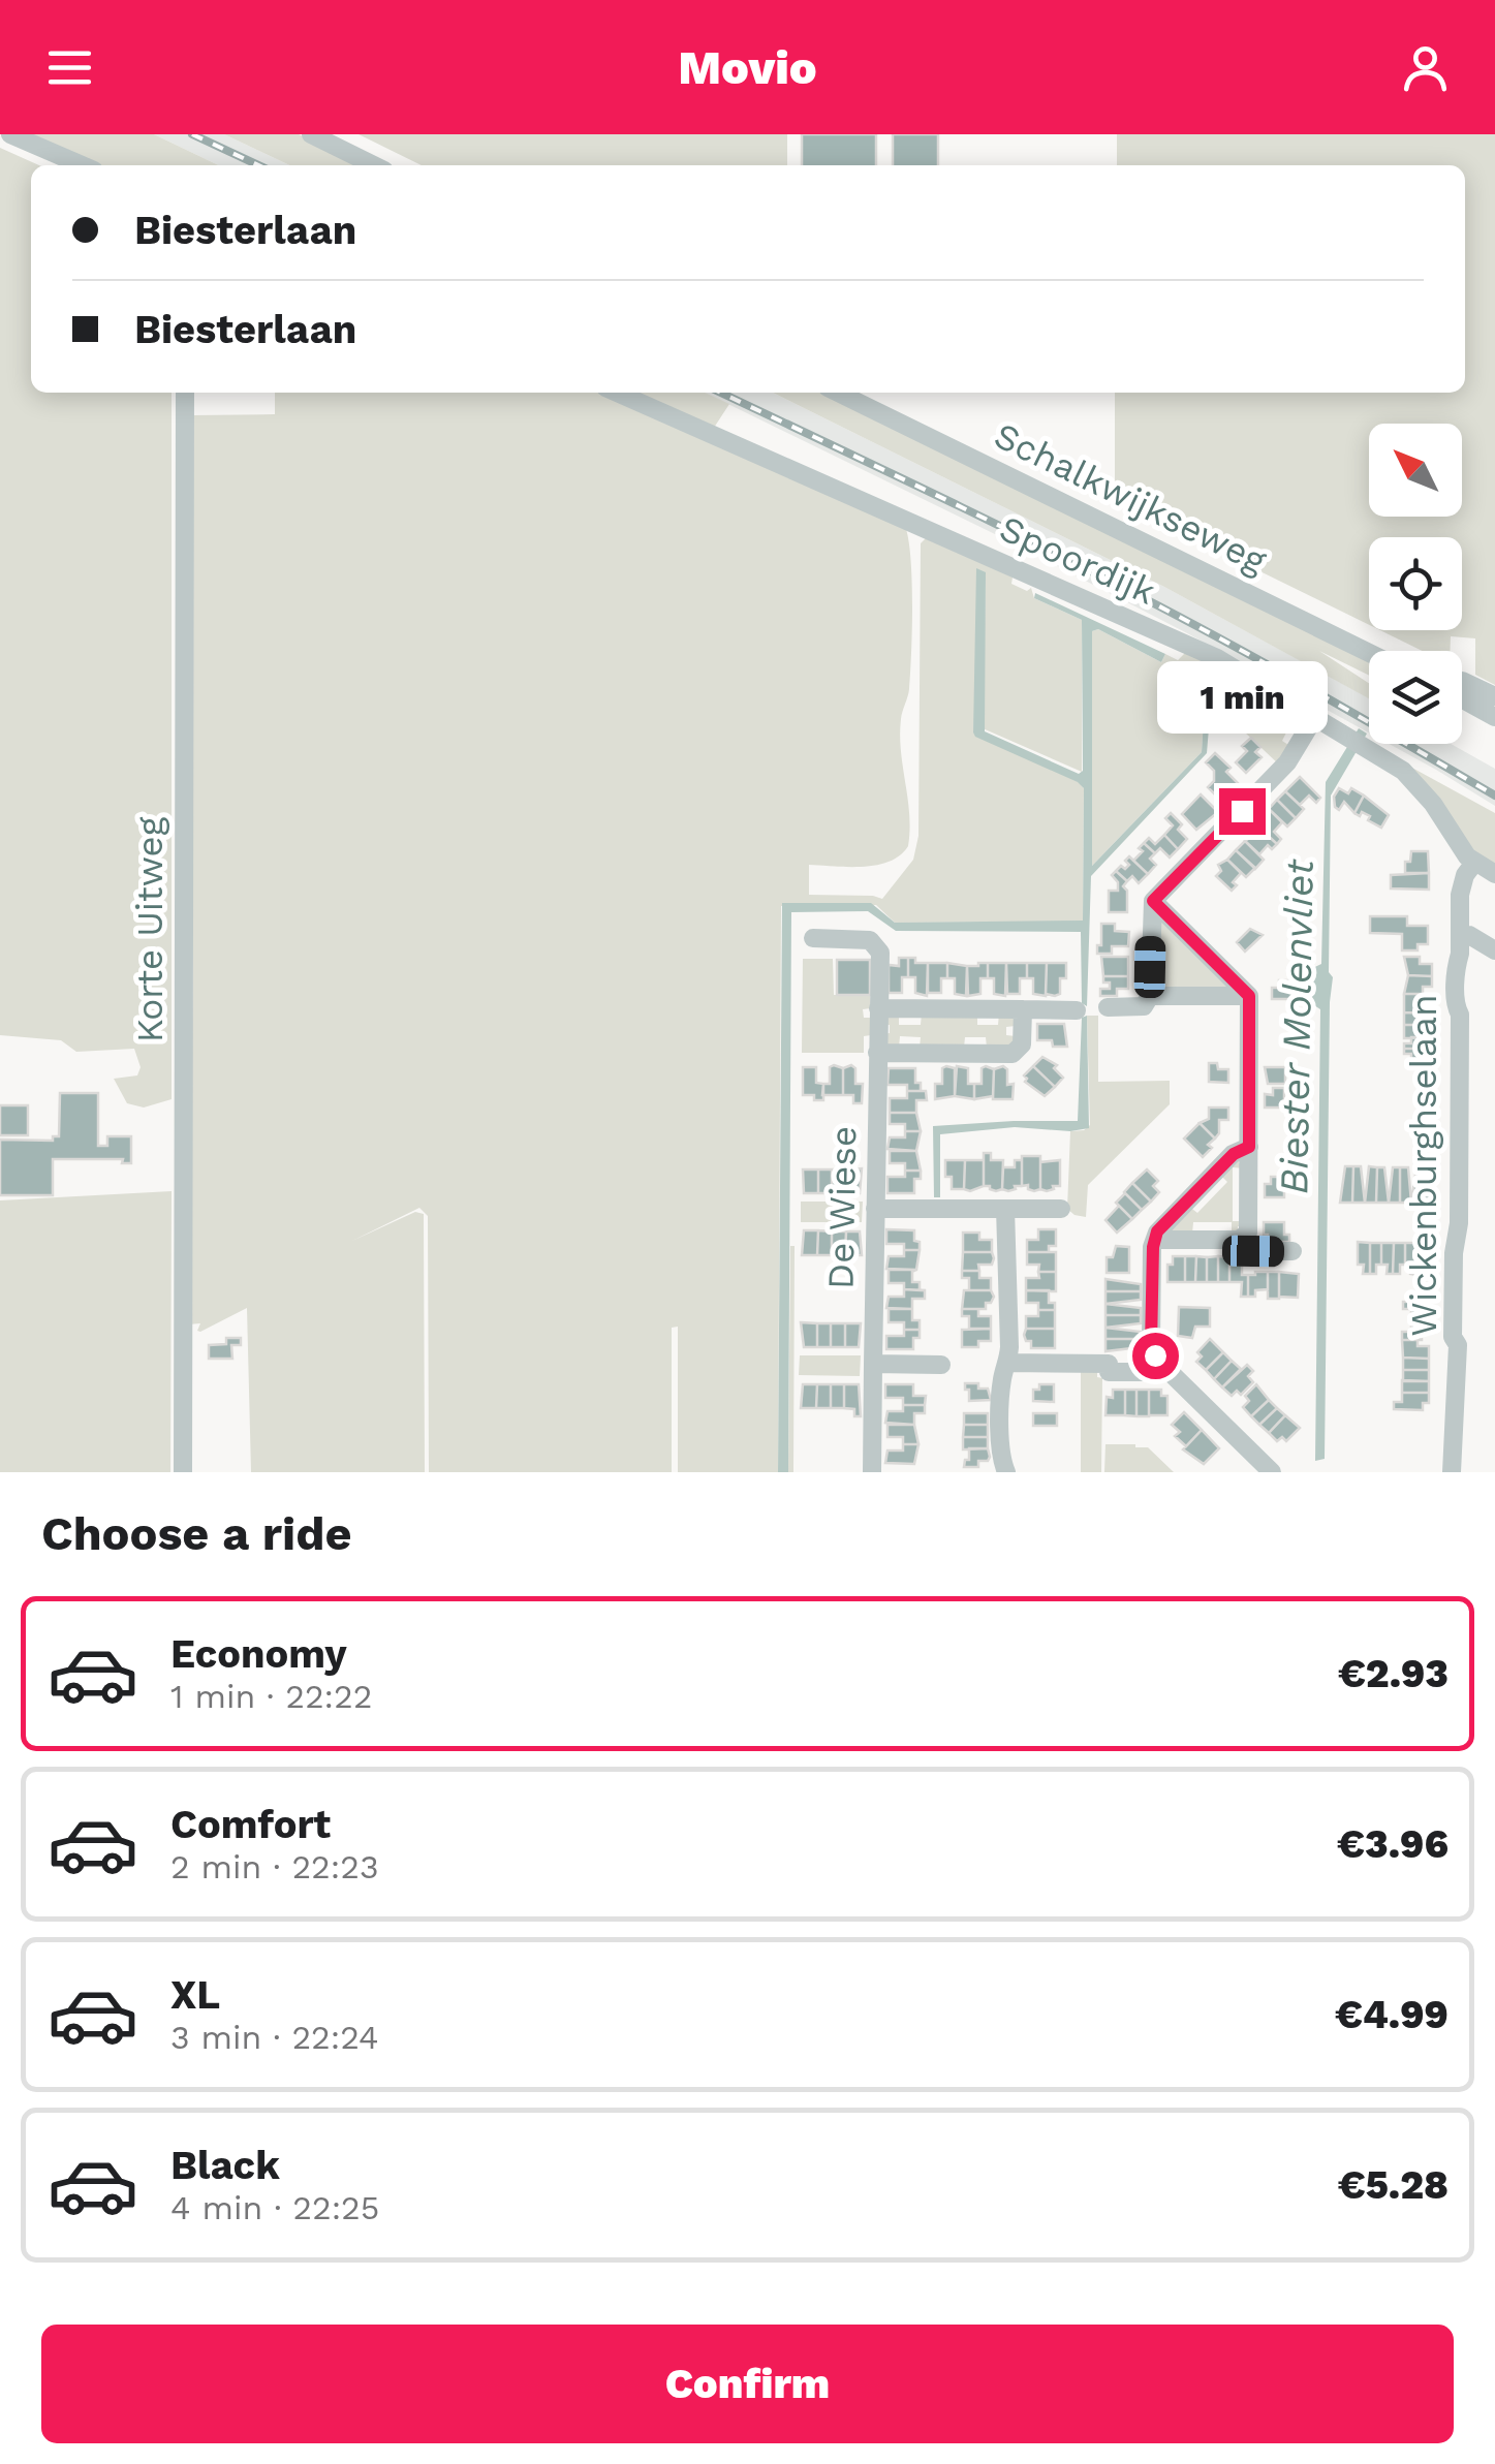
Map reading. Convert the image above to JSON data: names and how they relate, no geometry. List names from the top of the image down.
{
  "streets": {
    "street": [
      "Schalkwijkseweg",
      "Spoordijk",
      "Korte Uitweg",
      "Wickenburghselaan",
      "De Wiese"
    ]
  },
  "crossings": [
    ["Spoordijk", "Wickenburghselaan"]
  ],
  "water": ["Biester Molenvliet"],
  "north": "top left",
  "page": {
    "header": "Movio",
    "banner": ["Biesterlaan", "Biesterlaan"],
    "bubble": "1 min",
    "heading": "Choose a ride",
    "list": [
      {
        "name": "Economy",
        "note": "1 min · 22:22",
        "value": "€2.93"
      },
      {
        "name": "Comfort",
        "note": "2 min · 22:23",
        "value": "€3.96"
      },
      {
        "name": "XL",
        "note": "3 min · 22:24",
        "value": "€4.99"
      },
      {
        "name": "Black",
        "note": "4 min · 22:25",
        "value": "€5.28"
      }
    ],
    "buttons": "Confirm"
  }
}
